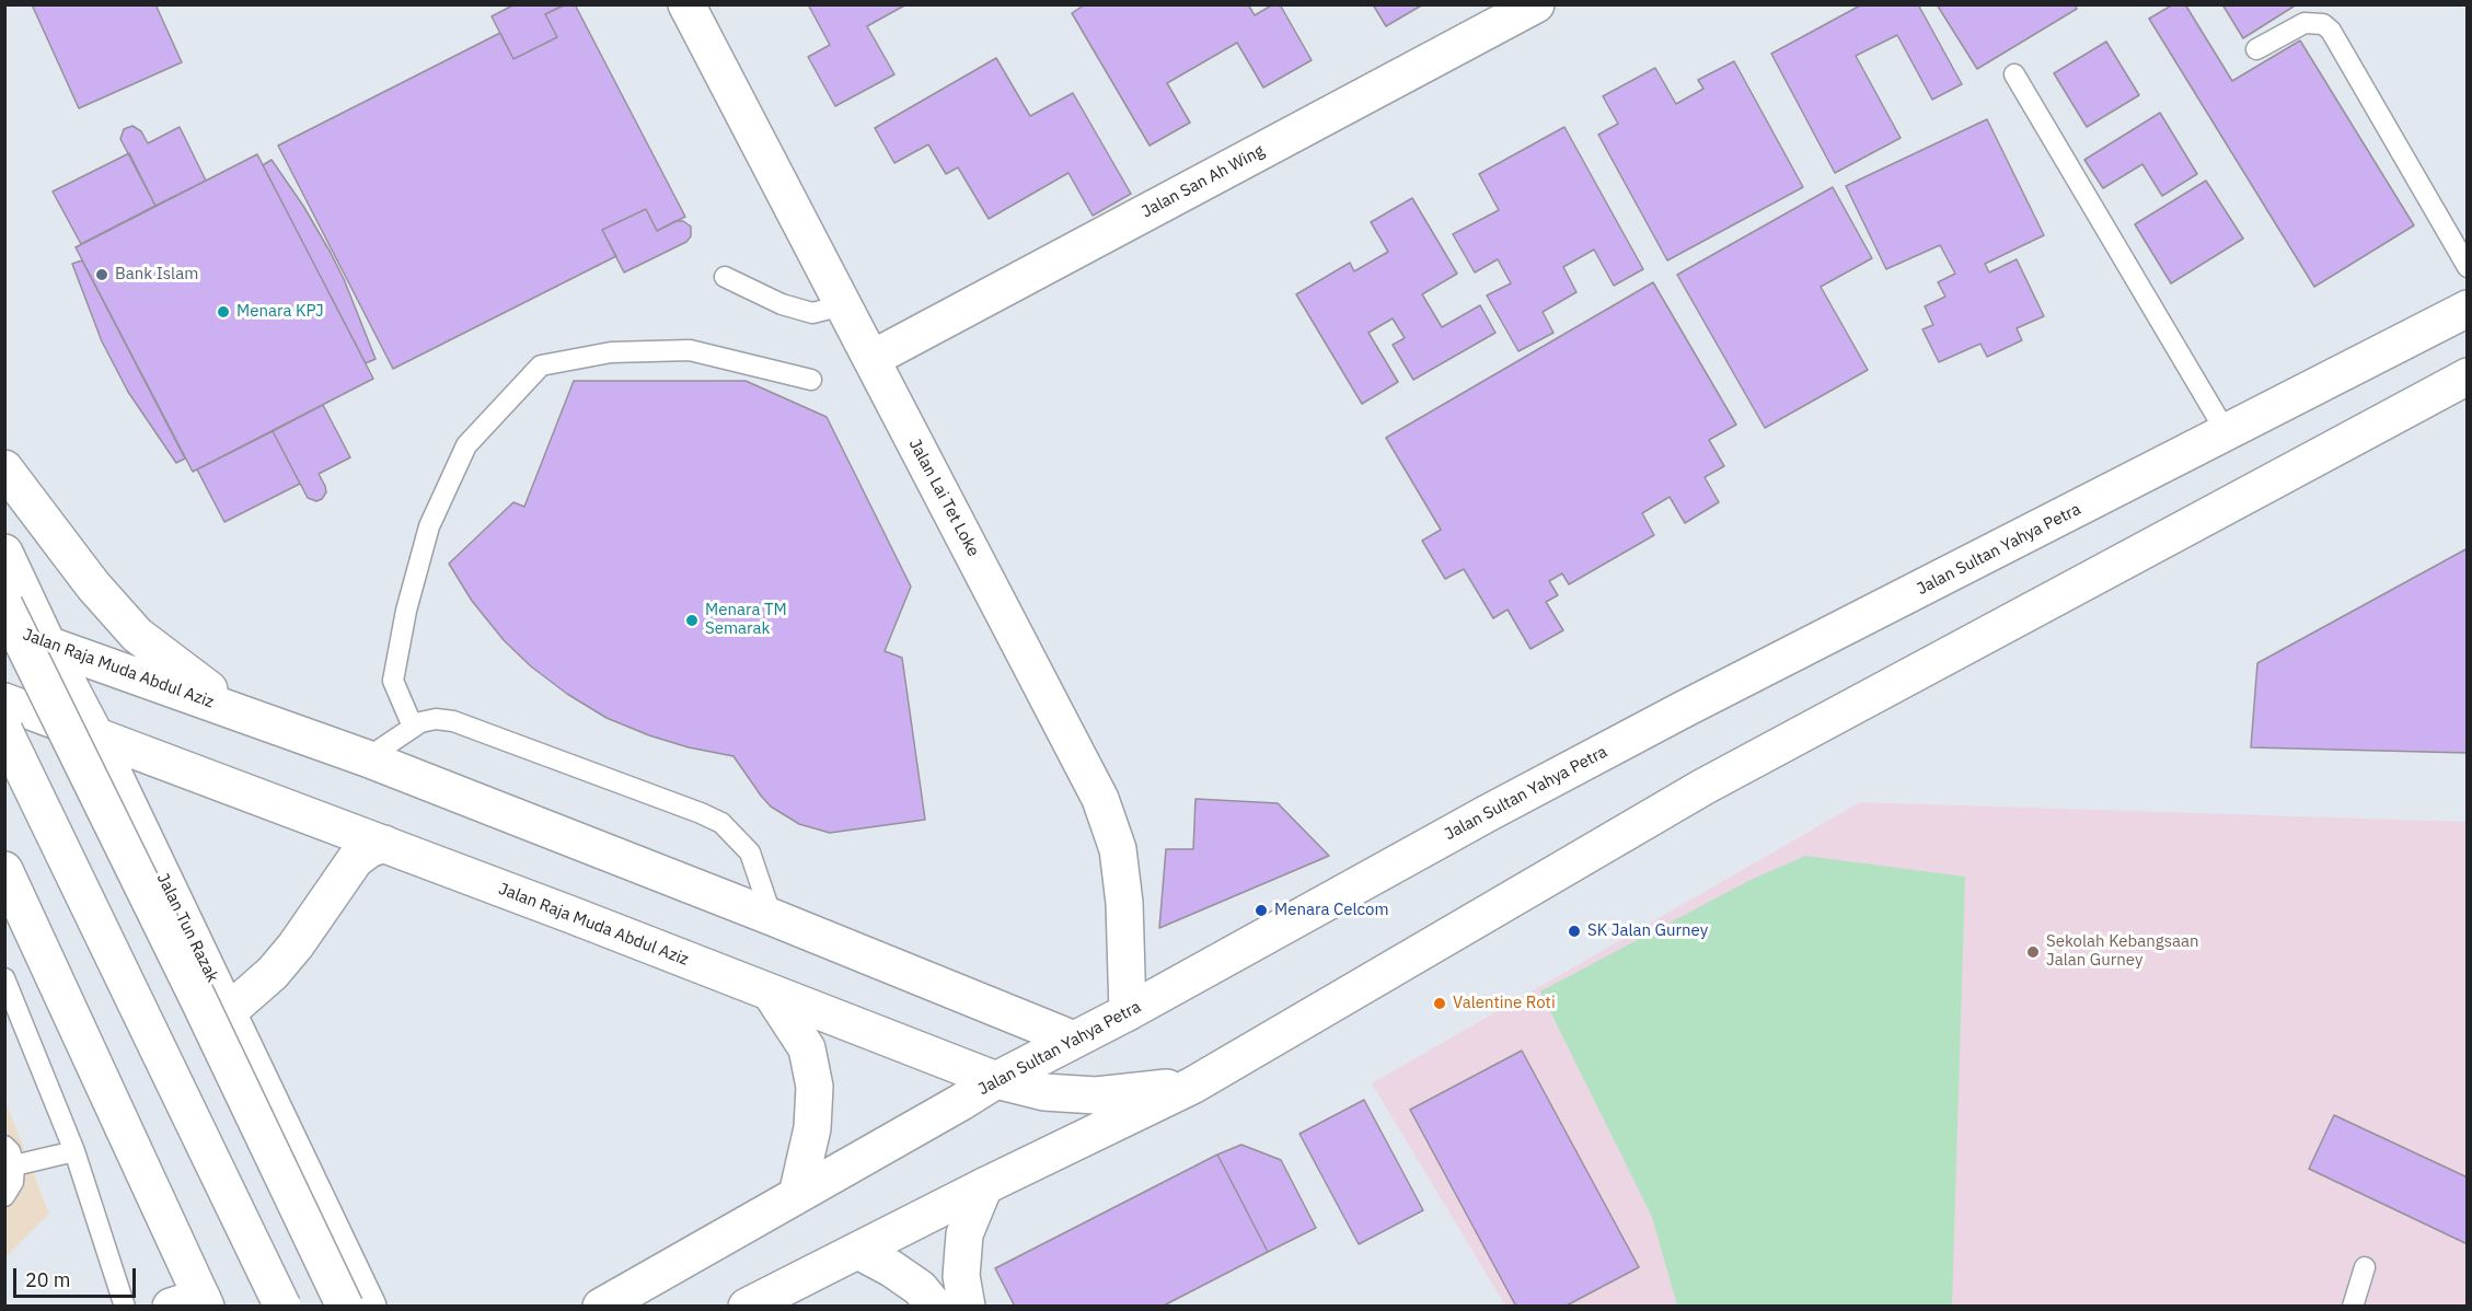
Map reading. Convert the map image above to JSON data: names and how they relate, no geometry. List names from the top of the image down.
{
  "streets": {
    "main road": [
      "Jalan San Ah Wing",
      "Jalan Lai Tet Loke",
      "Jalan Sultan Yahya Petra",
      "Jalan Raja Muda Abdul Aziz",
      "Jalan Tun Razak"
    ]
  },
  "crossings": [
    ["Jalan San Ah Wing", "Jalan Lai Tet Loke"],
    ["Jalan Lai Tet Loke", "Jalan Sultan Yahya Petra"],
    ["Jalan Sultan Yahya Petra", "Jalan Raja Muda Abdul Aziz"],
    ["Jalan Raja Muda Abdul Aziz", "Jalan Tun Razak"]
  ],
  "places": [
    "Bank Islam",
    "Menara KPJ",
    "Menara TM Semarak",
    "Menara Celcom",
    "SK Jalan Gurney",
    "Sekolah Kebangsaan Jalan Gurney",
    "Valentine Roti"
  ],
  "scale_bar": "20 m"
}
